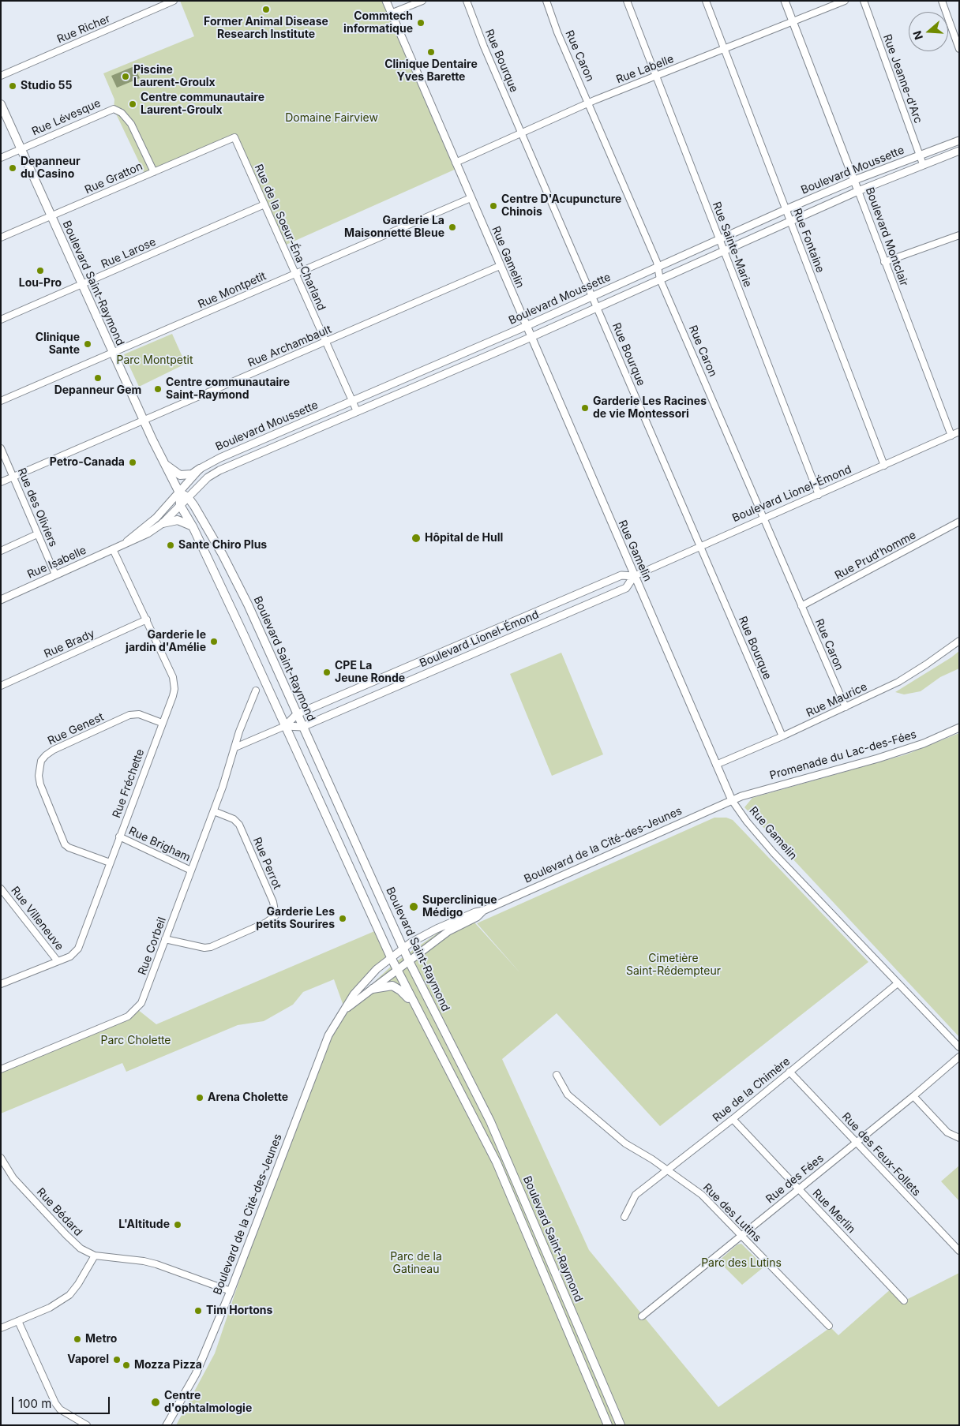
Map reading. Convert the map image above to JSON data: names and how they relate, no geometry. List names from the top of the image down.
{
  "streets": {
    "main road": ["Boulevard Saint-Raymond"],
    "street": [
      "Rue Richer",
      "Rue Caron",
      "Rue Bourque",
      "Rue Labelle",
      "Rue Jeanne-d'Arc",
      "Rue Lévesque",
      "Boulevard Moussette",
      "Rue Gratton",
      "Boulevard Montclair",
      "Rue de la Soeur-Éna-Charland",
      "Rue Fontaine",
      "Rue Sainte-Marie",
      "Rue Larose",
      "Rue Gamelin",
      "Rue Montpetit",
      "Rue Archambault",
      "Boulevard Lionel-Émond",
      "Rue des Oliviers",
      "Rue Prud'homme",
      "Rue Isabelle",
      "Rue Brady",
      "Rue Maurice",
      "Rue Genest",
      "Promenade du Lac-des-Fées",
      "Rue Fréchette",
      "Rue Brigham",
      "Boulevard de la Cité-des-Jeunes",
      "Rue Perrot",
      "Rue Villeneuve",
      "Rue Corbeil",
      "Rue de la Chimère",
      "Rue des Feux-Follets",
      "Rue des Fées",
      "Rue Merlin",
      "Rue Bédard",
      "Rue des Lutins"
    ]
  },
  "crossings": [
    ["Rue Caron", "Rue Labelle"],
    ["Rue Caron", "Boulevard Moussette"],
    ["Rue Caron", "Boulevard Lionel-Émond"],
    ["Rue Caron", "Rue Prud'homme"],
    ["Rue Caron", "Rue Maurice"],
    ["Rue Bourque", "Rue Labelle"],
    ["Rue Bourque", "Boulevard Moussette"],
    ["Rue Bourque", "Boulevard Lionel-Émond"],
    ["Rue Bourque", "Rue Maurice"],
    ["Rue Labelle", "Boulevard Montclair"],
    ["Rue Labelle", "Rue Fontaine"],
    ["Rue Labelle", "Rue Sainte-Marie"],
    ["Rue Labelle", "Rue Gamelin"],
    ["Rue Jeanne-d'Arc", "Boulevard Moussette"],
    ["Rue Lévesque", "Rue Gratton"],
    ["Rue Lévesque", "Boulevard Saint-Raymond"],
    ["Boulevard Moussette", "Boulevard Montclair"],
    ["Boulevard Moussette", "Rue de la Soeur-Éna-Charland"],
    ["Boulevard Moussette", "Rue Fontaine"],
    ["Boulevard Moussette", "Rue Sainte-Marie"],
    ["Boulevard Moussette", "Rue Gamelin"],
    ["Boulevard Moussette", "Boulevard Saint-Raymond"],
    ["Boulevard Moussette", "Rue Isabelle"],
    ["Rue Gratton", "Rue de la Soeur-Éna-Charland"],
    ["Rue Gratton", "Boulevard Saint-Raymond"],
    ["Boulevard Montclair", "Boulevard Lionel-Émond"],
    ["Rue de la Soeur-Éna-Charland", "Rue Larose"],
    ["Rue de la Soeur-Éna-Charland", "Rue Montpetit"],
    ["Rue de la Soeur-Éna-Charland", "Rue Archambault"],
    ["Rue Fontaine", "Boulevard Lionel-Émond"],
    ["Rue Sainte-Marie", "Boulevard Lionel-Émond"],
    ["Rue Larose", "Boulevard Saint-Raymond"],
    ["Rue Gamelin", "Rue Montpetit"],
    ["Rue Gamelin", "Rue Archambault"],
    ["Rue Gamelin", "Boulevard Lionel-Émond"],
    ["Rue Gamelin", "Rue Maurice"],
    ["Rue Gamelin", "Promenade du Lac-des-Fées"],
    ["Rue Gamelin", "Boulevard de la Cité-des-Jeunes"],
    ["Rue Gamelin", "Rue de la Chimère"],
    ["Boulevard Saint-Raymond", "Rue Montpetit"],
    ["Boulevard Saint-Raymond", "Rue Archambault"],
    ["Boulevard Saint-Raymond", "Boulevard Lionel-Émond"],
    ["Boulevard Saint-Raymond", "Rue Isabelle"],
    ["Boulevard Saint-Raymond", "Boulevard de la Cité-des-Jeunes"],
    ["Rue Archambault", "Rue des Oliviers"],
    ["Rue des Oliviers", "Rue Isabelle"],
    ["Rue Isabelle", "Rue Fréchette"],
    ["Rue Brady", "Rue Fréchette"],
    ["Rue Genest", "Rue Fréchette"],
    ["Promenade du Lac-des-Fées", "Boulevard de la Cité-des-Jeunes"],
    ["Rue Fréchette", "Rue Brigham"],
    ["Rue Fréchette", "Rue Villeneuve"],
    ["Rue Brigham", "Rue Corbeil"],
    ["Boulevard de la Cité-des-Jeunes", "Rue Bédard"],
    ["Rue Perrot", "Rue Corbeil"],
    ["Rue de la Chimère", "Rue des Feux-Follets"],
    ["Rue de la Chimère", "Rue Merlin"],
    ["Rue de la Chimère", "Rue des Lutins"],
    ["Rue des Feux-Follets", "Rue des Fées"],
    ["Rue des Fées", "Rue Merlin"],
    ["Rue des Fées", "Rue des Lutins"]
  ],
  "parks": [
    "Domaine Fairview",
    "Parc Montpetit",
    "Cimetière Saint-Rédempteur",
    "Parc Cholette",
    "Parc de la Gatineau",
    "Parc des Lutins"
  ],
  "places": [
    "Former Animal Disease Research Institute",
    "Commtech informatique",
    "Clinique Dentaire Yves Barette",
    "Piscine Laurent-Groulx",
    "Studio 55",
    "Centre communautaire Laurent-Groulx",
    "Depanneur du Casino",
    "Centre D'Acupuncture Chinois",
    "Garderie La Maisonnette Bleue",
    "Lou-Pro",
    "Clinique Sante",
    "Depanneur Gem",
    "Centre communautaire Saint-Raymond",
    "Garderie Les Racines de vie Montessori",
    "Petro-Canada",
    "Hôpital de Hull",
    "Sante Chiro Plus",
    "Garderie le jardin d'Amélie",
    "CPE La Jeune Ronde",
    "Superclinique Médigo",
    "Garderie Les petits Sourires",
    "Arena Cholette",
    "L'Altitude",
    "Tim Hortons",
    "Metro",
    "Vaporel",
    "Mozza Pizza",
    "Centre d'ophtalmologie"
  ],
  "scale_bar": "100 m",
  "north": "left"
}
